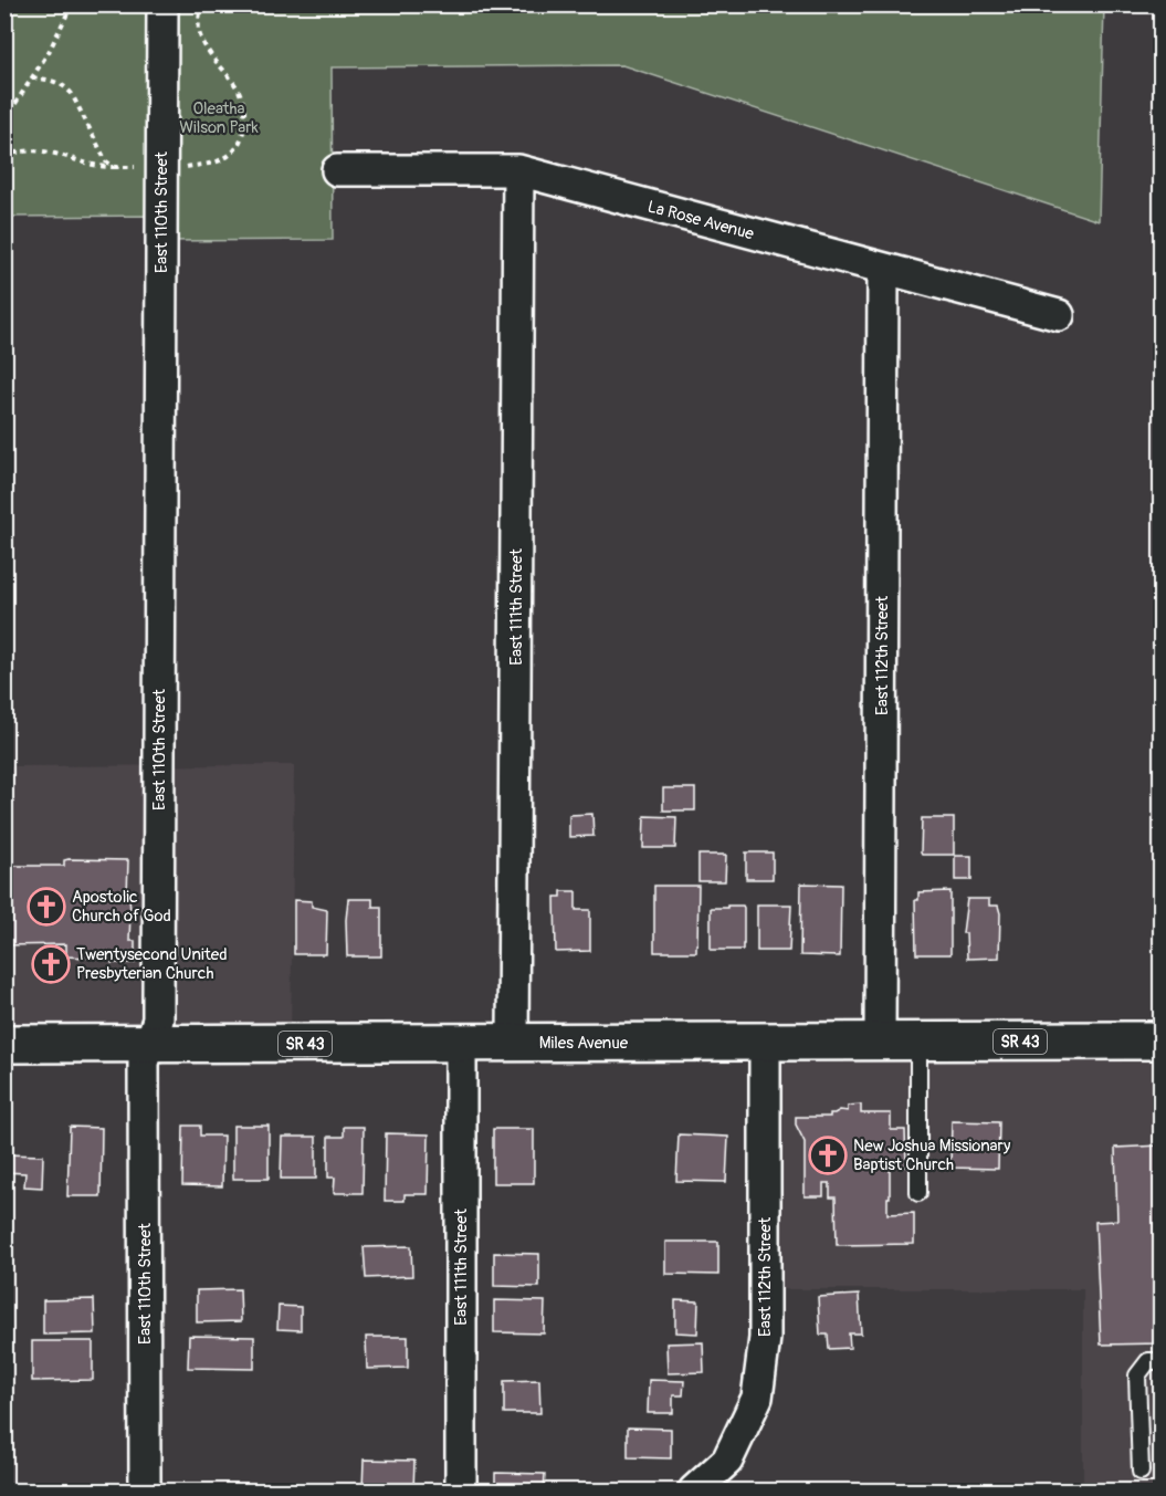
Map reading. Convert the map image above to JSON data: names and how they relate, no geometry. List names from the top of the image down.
{
  "streets": {
    "main road": ["SR 43", "Miles Avenue"],
    "street": [
      "East 110th Street",
      "La Rose Avenue",
      "East 111th Street",
      "East 112th Street"
    ]
  },
  "crossings": [
    ["East 110th Street", "Miles Avenue"],
    ["La Rose Avenue", "East 111th Street"],
    ["La Rose Avenue", "East 112th Street"],
    ["East 111th Street", "Miles Avenue"],
    ["East 112th Street", "Miles Avenue"]
  ],
  "parks": ["Oleatha Wilson Park"],
  "places": {
    "church": ["Apostolic Church of God", "Twentysecond United Presbyterian Church", "New Joshua Missionary Baptist Church"]
  }
}
